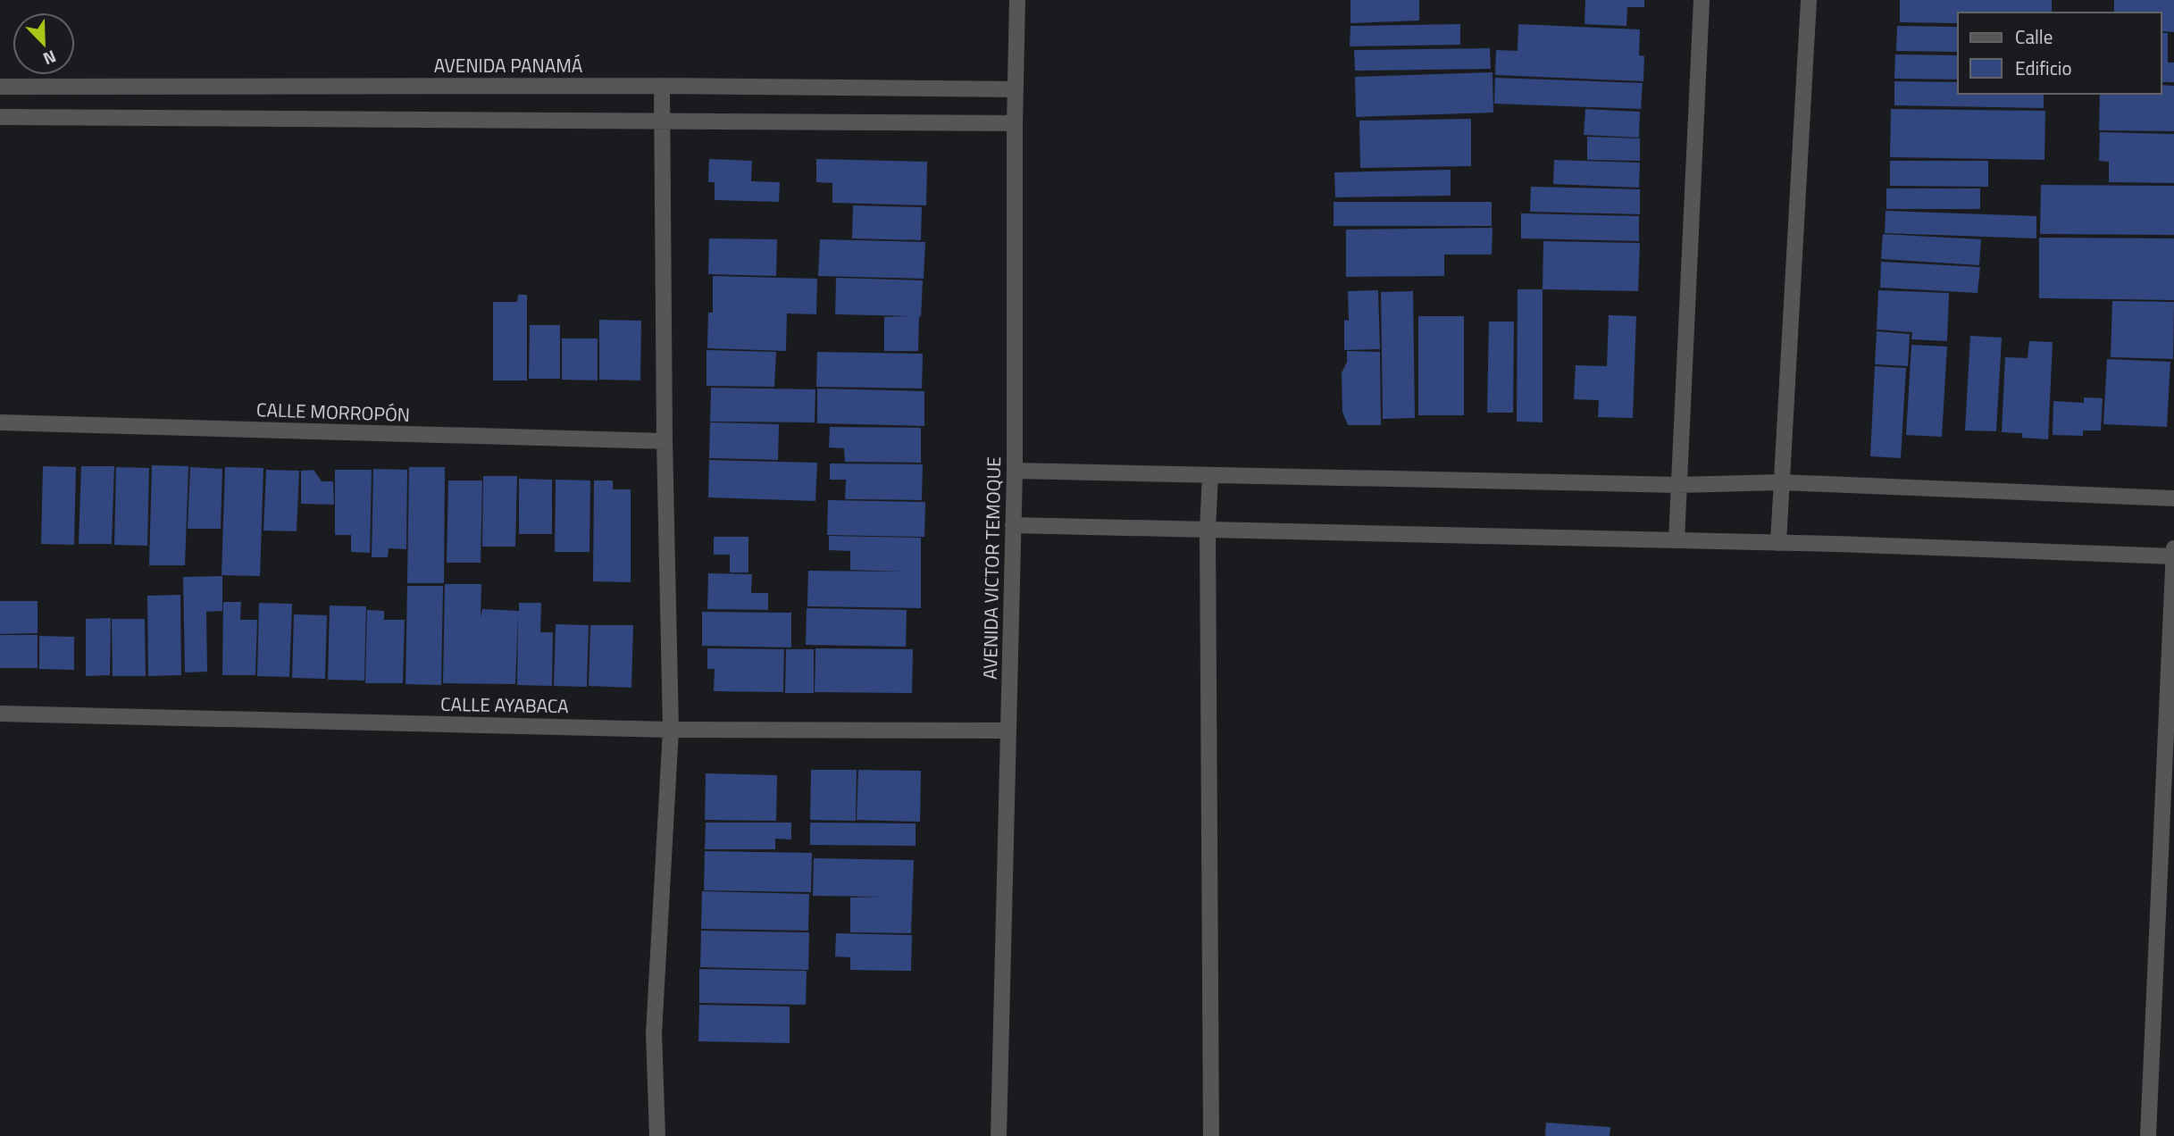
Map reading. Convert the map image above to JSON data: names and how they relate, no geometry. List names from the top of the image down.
{
  "streets": {
    "street": [
      "AVENIDA PANAMÁ",
      "CALLE MORROPÓN",
      "AVENIDA VICTOR TEMOQUE",
      "CALLE AYABACA"
    ]
  },
  "crossings": [
    ["AVENIDA PANAMÁ", "AVENIDA VICTOR TEMOQUE"],
    ["AVENIDA VICTOR TEMOQUE", "CALLE AYABACA"]
  ],
  "legend": ["Calle", "Edificio"],
  "north": "bottom right"
}
